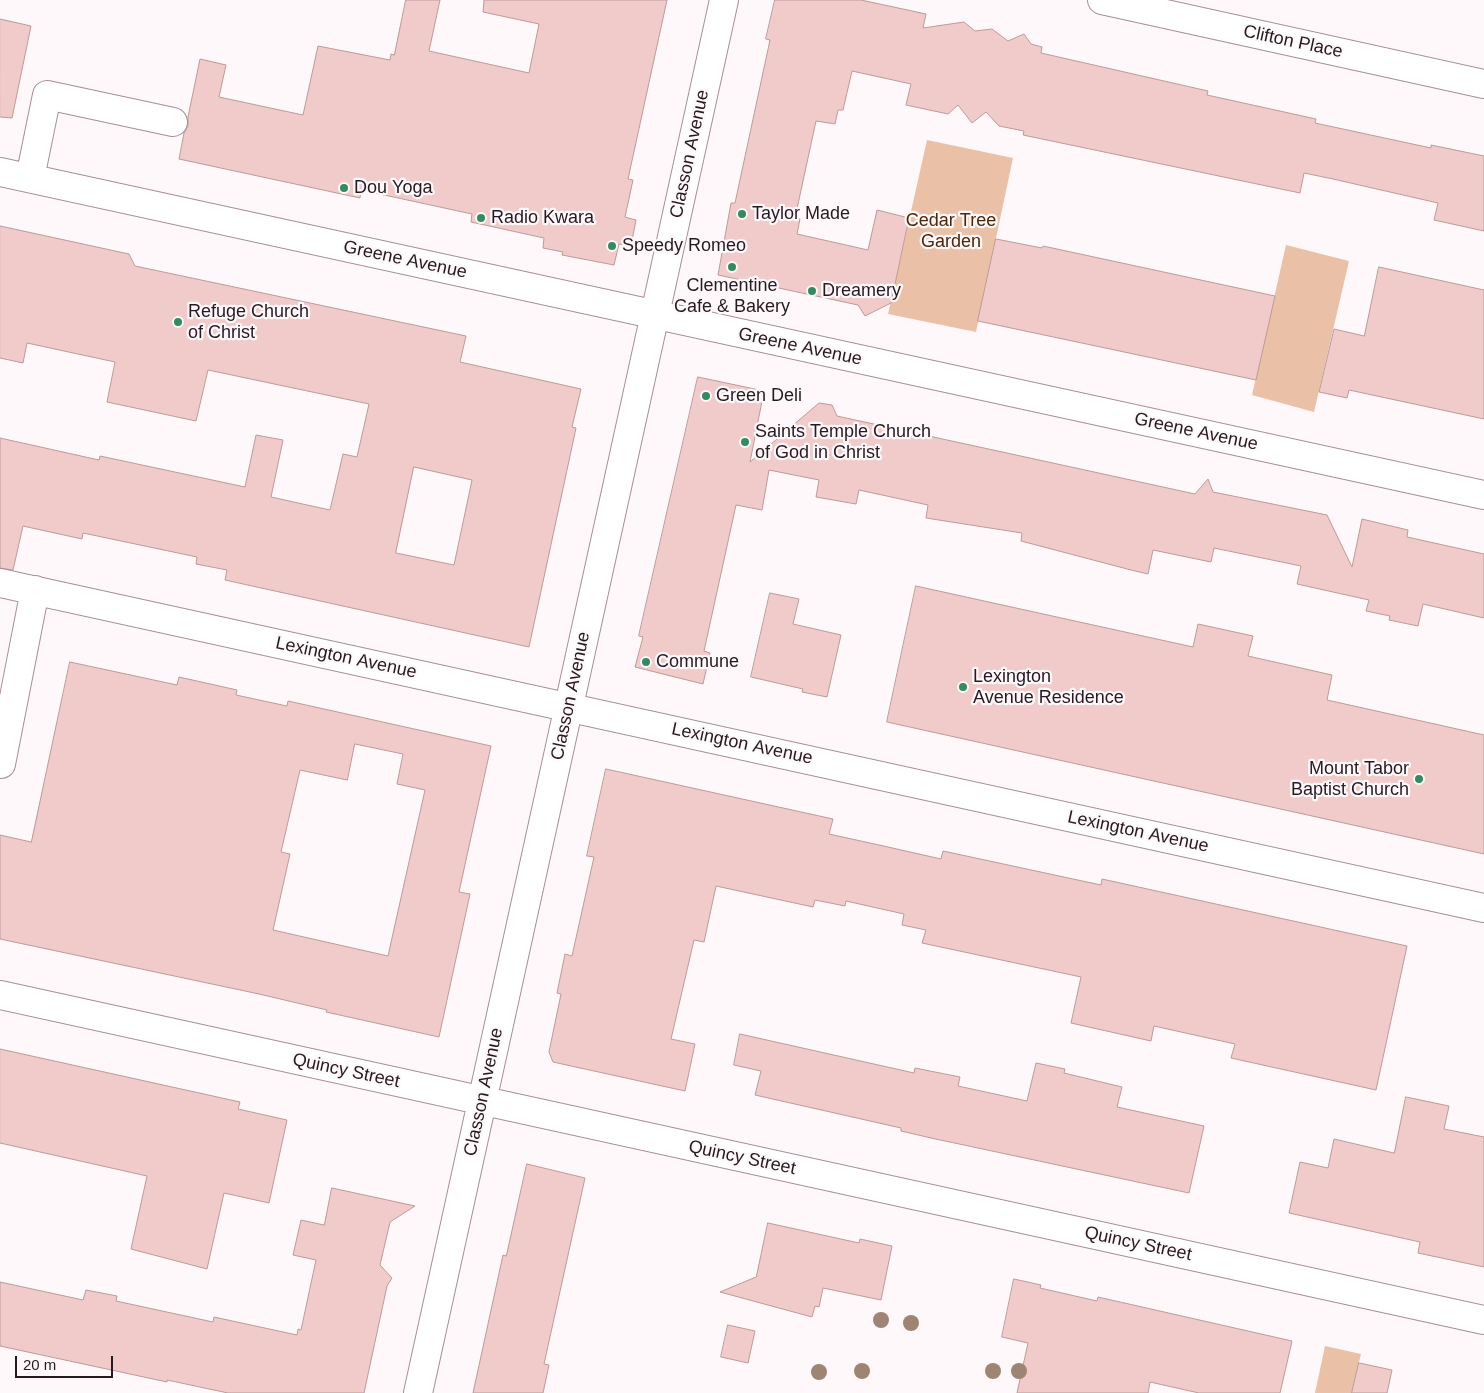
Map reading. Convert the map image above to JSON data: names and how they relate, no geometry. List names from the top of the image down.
{
  "streets": {
    "street": [
      "Clifton Place",
      "Classon Avenue",
      "Greene Avenue",
      "Lexington Avenue",
      "Quincy Street"
    ]
  },
  "crossings": [
    ["Classon Avenue", "Greene Avenue"],
    ["Classon Avenue", "Lexington Avenue"],
    ["Classon Avenue", "Quincy Street"]
  ],
  "parks": ["Cedar Tree Garden"],
  "places": [
    "Dou Yoga",
    "Taylor Made",
    "Radio Kwara",
    "Speedy Romeo",
    "Clementine Cafe & Bakery",
    "Dreamery",
    "Refuge Church of Christ",
    "Green Deli",
    "Saints Temple Church of God in Christ",
    "Commune",
    "Lexington Avenue Residence",
    "Mount Tabor Baptist Church"
  ],
  "scale_bar": "20 m"
}
